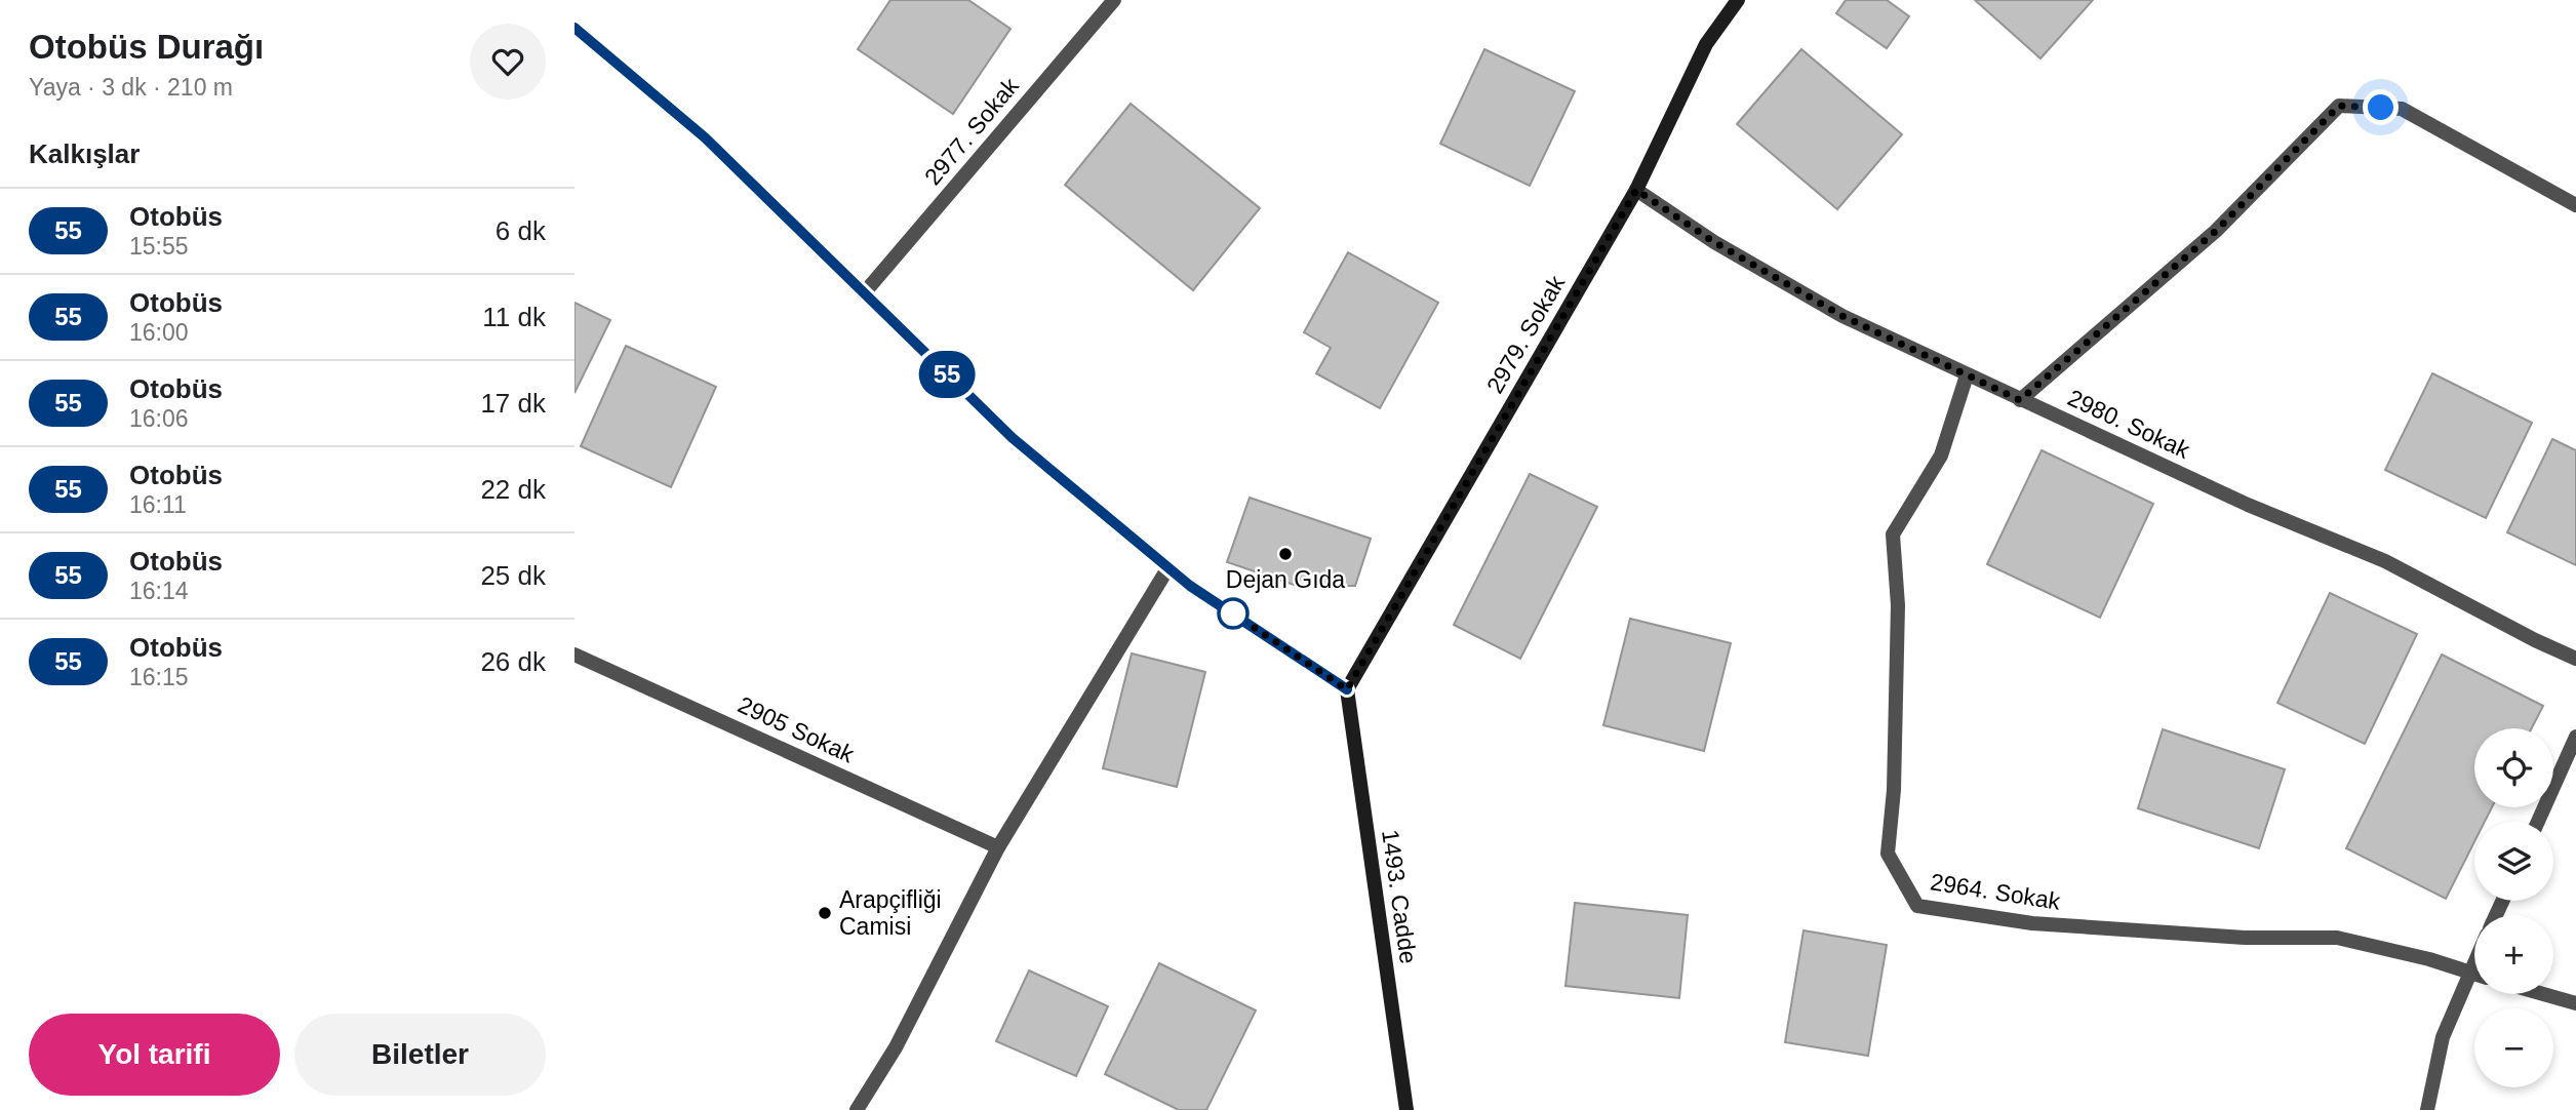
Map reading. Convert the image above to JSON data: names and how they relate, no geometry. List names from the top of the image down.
{
  "streets": {
    "street": [
      "2977. Sokak",
      "2979. Sokak",
      "2980. Sokak",
      "2905 Sokak",
      "2964. Sokak",
      "1493. Cadde"
    ]
  },
  "crossings": [
    ["2979. Sokak", "2980. Sokak"],
    ["2979. Sokak", "1493. Cadde"],
    ["2980. Sokak", "2964. Sokak"]
  ],
  "places": ["Dejan Gıda", "Arapçifliği Camisi"],
  "lines": ["bus line 55"],
  "page": {
    "heading": [
      ["Otobüs Durağı", "Yaya · 3 dk · 210 m"],
      "Kalkışlar"
    ],
    "on_map": "55",
    "list": [
      {
        "mark": "55",
        "name": "Otobüs",
        "note": "15:55",
        "value": "6 dk"
      },
      {
        "mark": "55",
        "name": "Otobüs",
        "note": "16:00",
        "value": "11 dk"
      },
      {
        "mark": "55",
        "name": "Otobüs",
        "note": "16:06",
        "value": "17 dk"
      },
      {
        "mark": "55",
        "name": "Otobüs",
        "note": "16:11",
        "value": "22 dk"
      },
      {
        "mark": "55",
        "name": "Otobüs",
        "note": "16:14",
        "value": "25 dk"
      },
      {
        "mark": "55",
        "name": "Otobüs",
        "note": "16:15",
        "value": "26 dk"
      }
    ],
    "map_buttons": ["+", "−"],
    "buttons": ["Yol tarifi", "Biletler"]
  }
}
